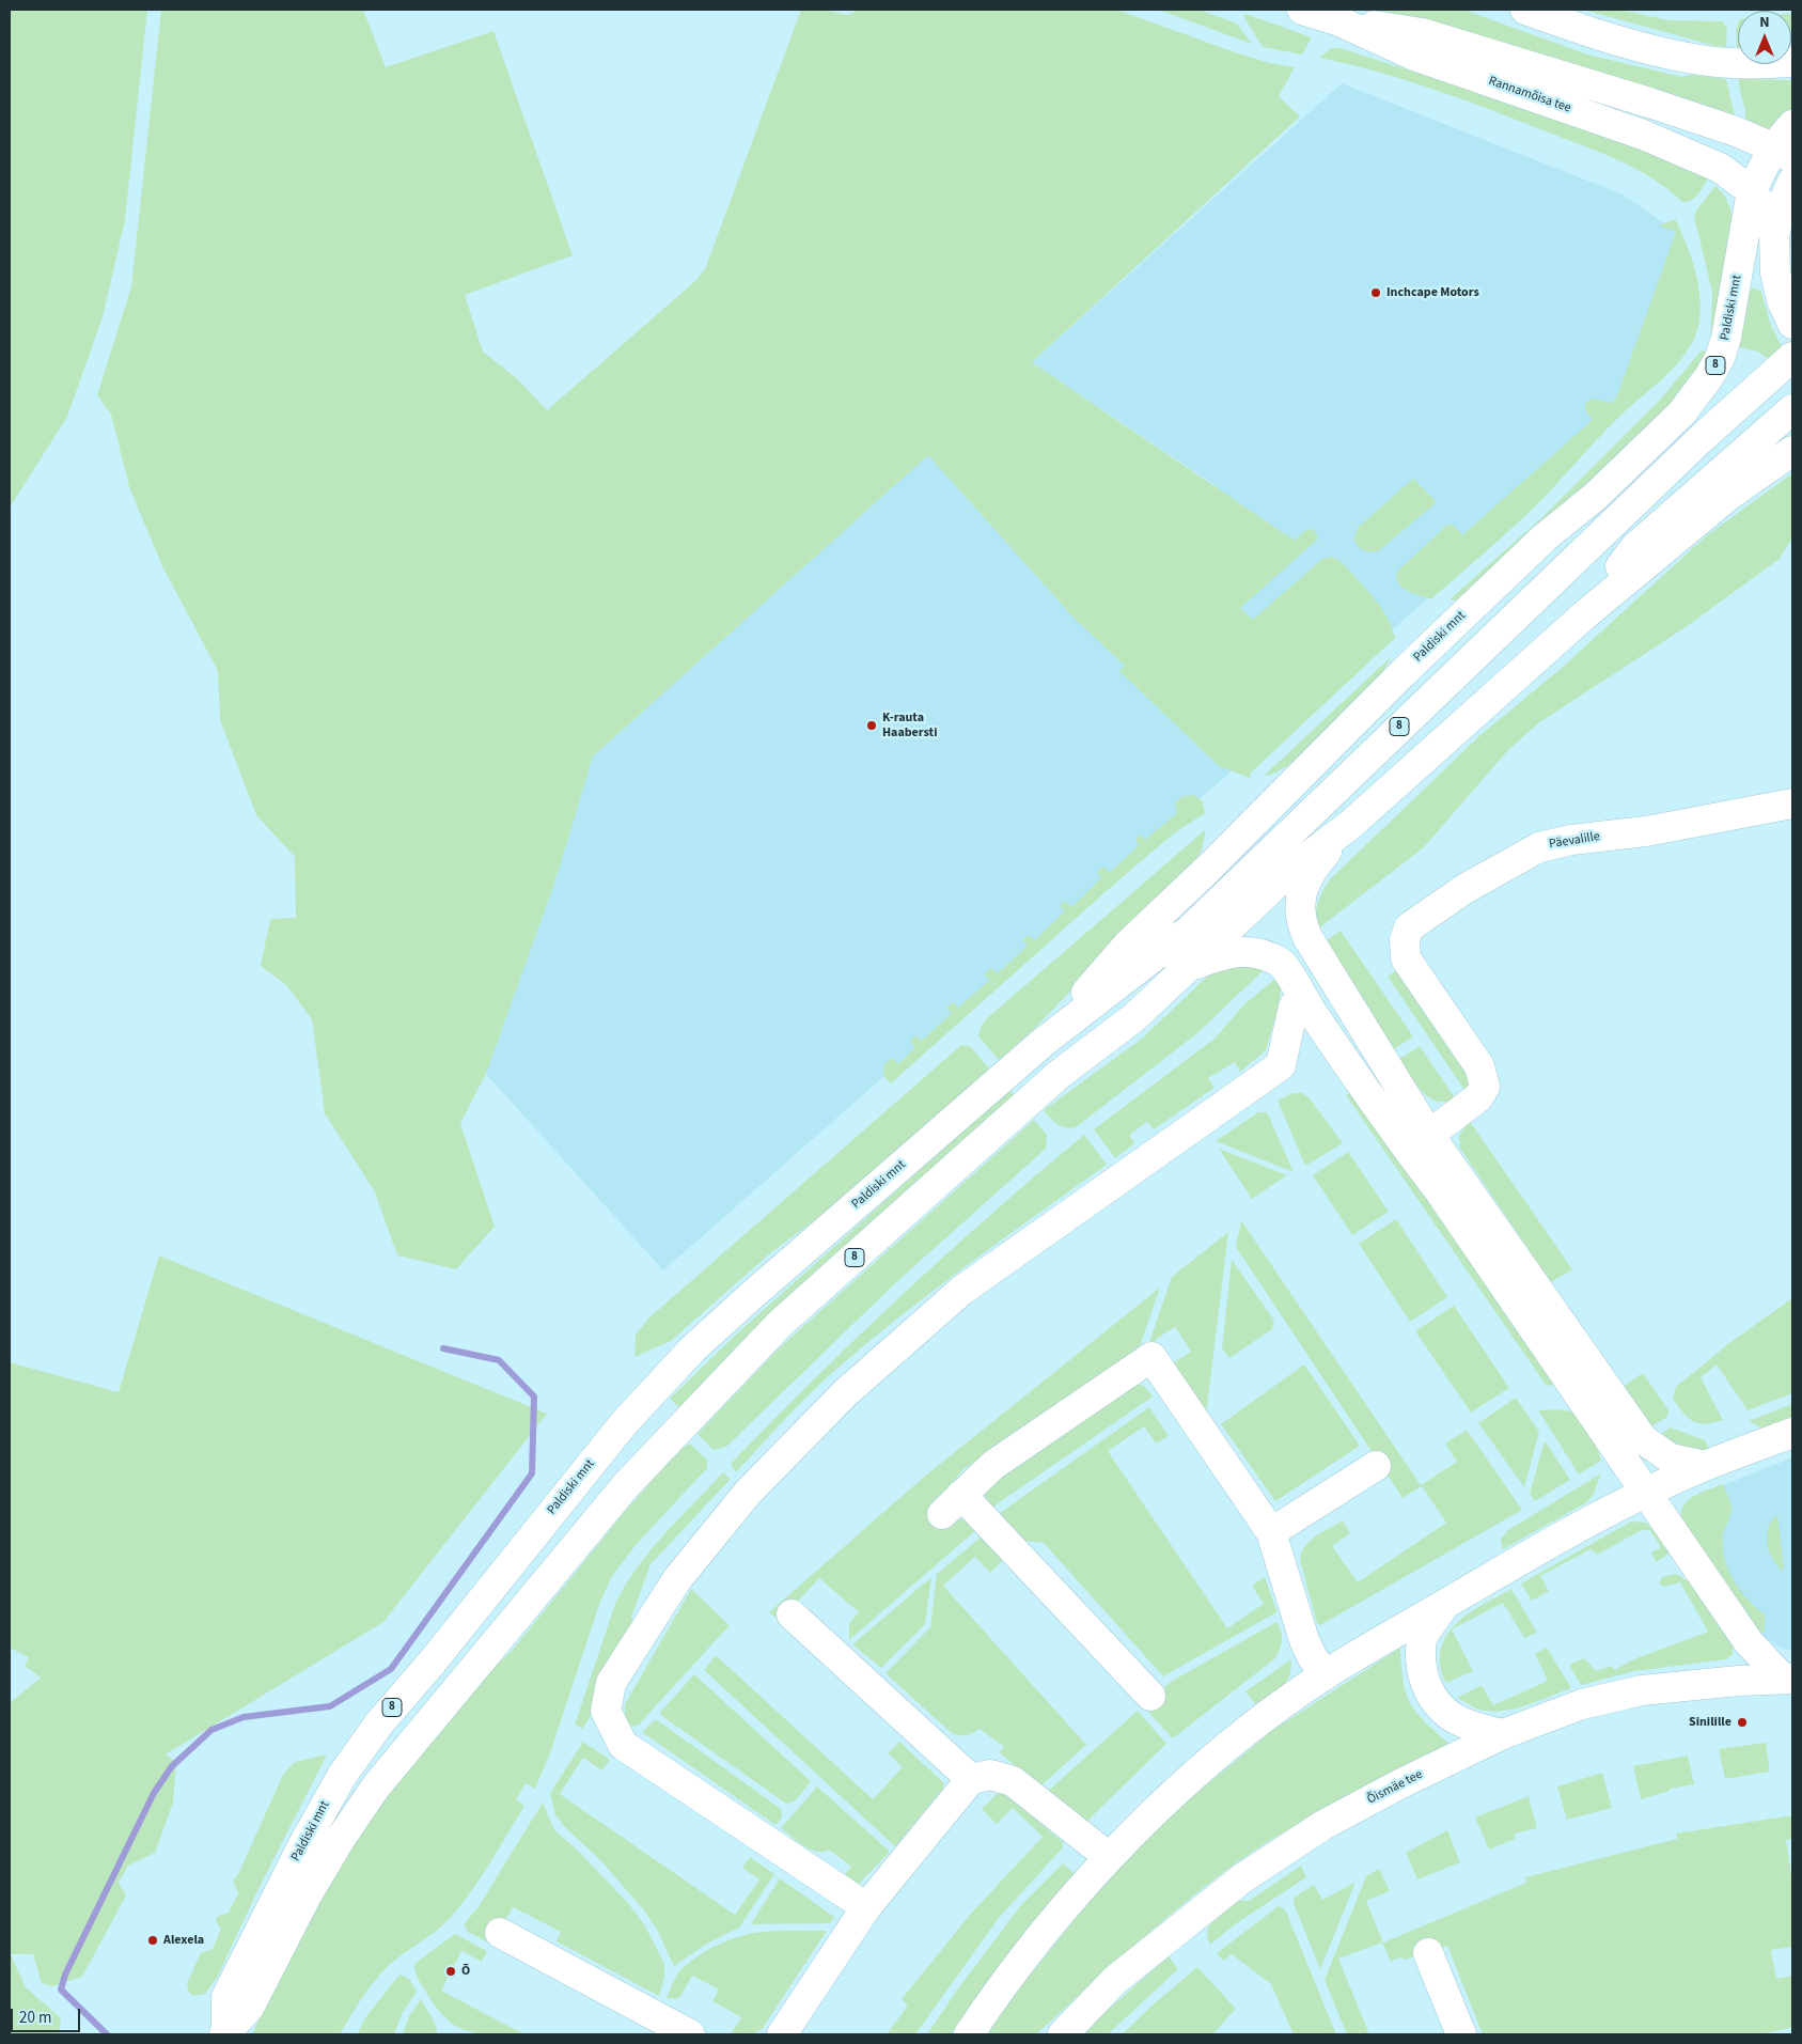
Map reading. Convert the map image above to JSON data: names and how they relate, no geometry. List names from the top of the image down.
{
  "streets": {
    "main road": [
      "Rannamõisa tee",
      "Paldiski mnt",
      "8",
      "Päevalille",
      "Õismäe tee"
    ]
  },
  "crossings": [
    ["Rannamõisa tee", "Paldiski mnt"]
  ],
  "places": [
    "Inchcape Motors",
    "K-rauta Haabersti",
    "Sinilille",
    "Alexela",
    "Õ"
  ],
  "scale_bar": "20 m",
  "north": "top"
}
